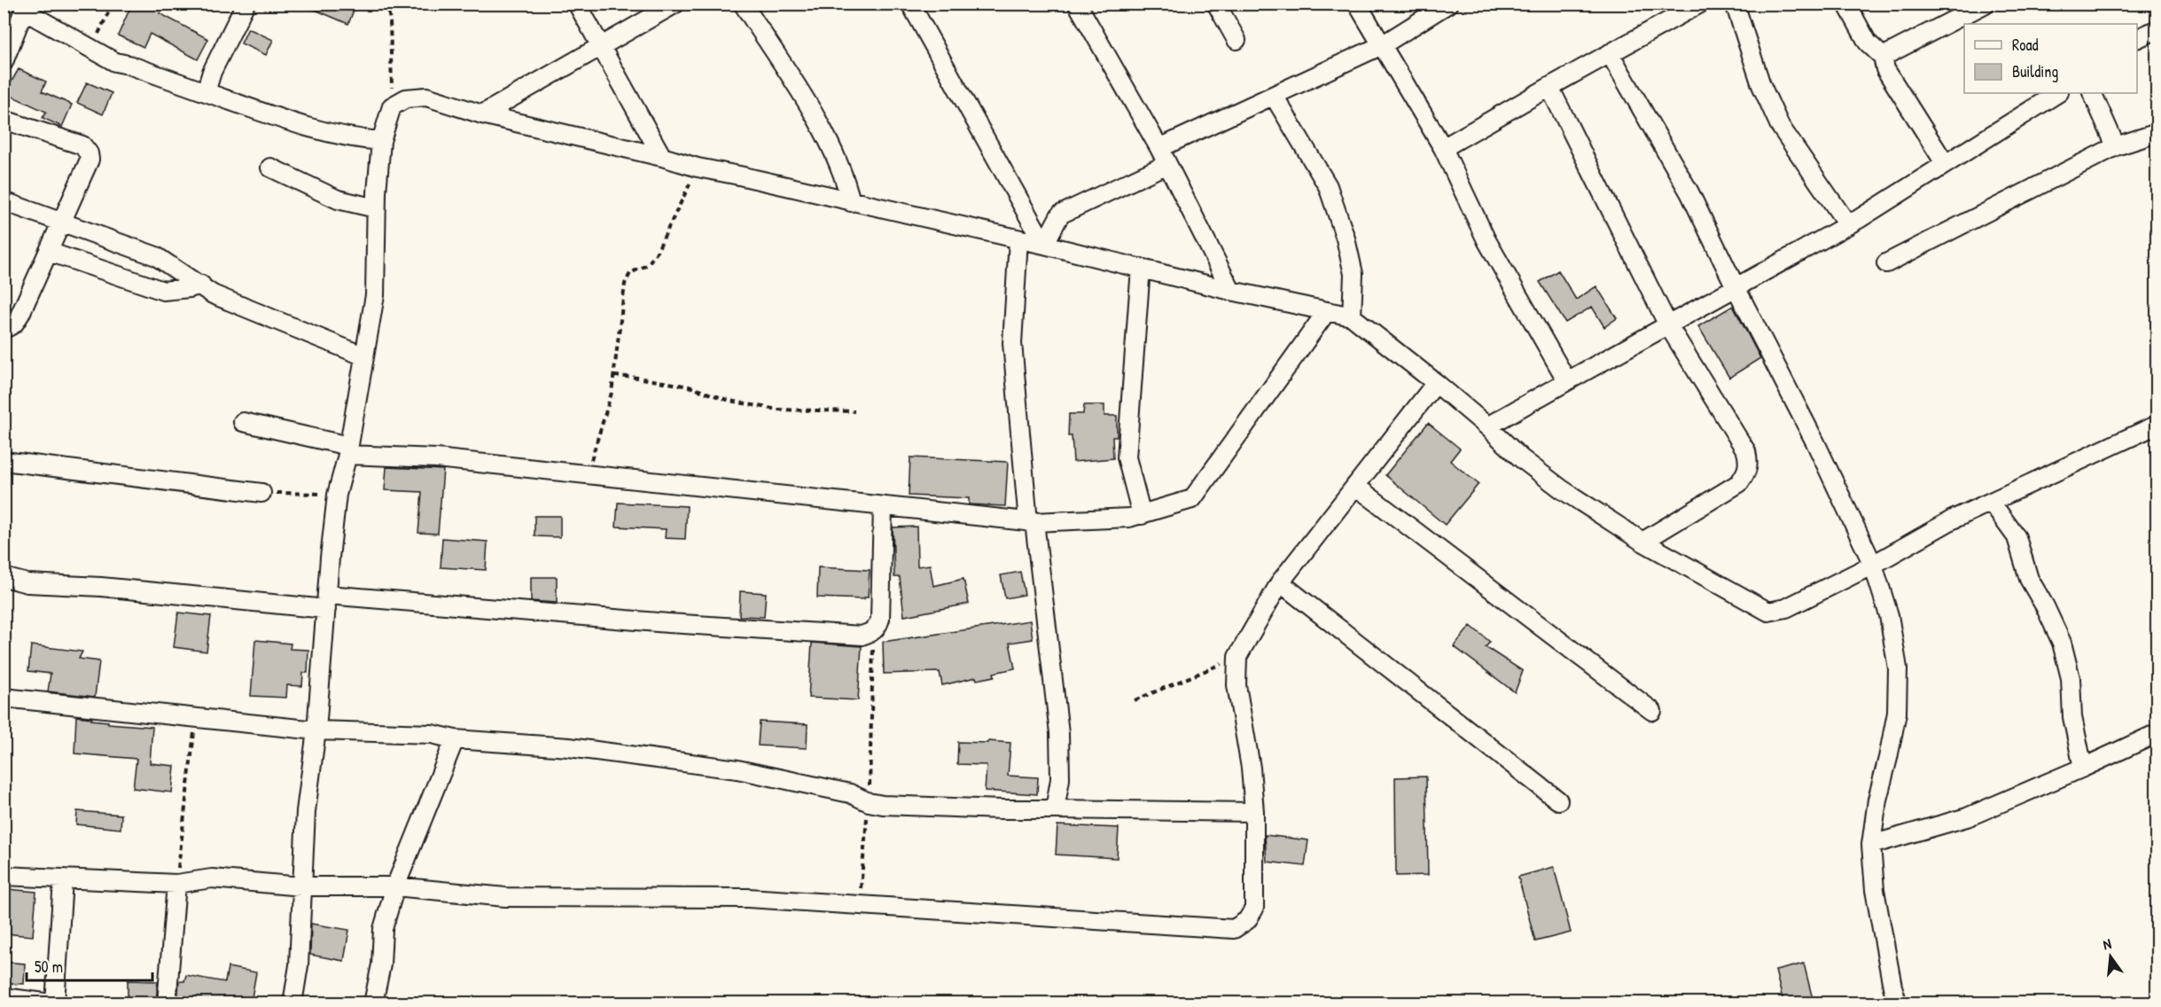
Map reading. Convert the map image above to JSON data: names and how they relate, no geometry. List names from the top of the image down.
{
  "legend": ["Road", "Building"],
  "scale_bar": "50 m",
  "north": "top"
}
